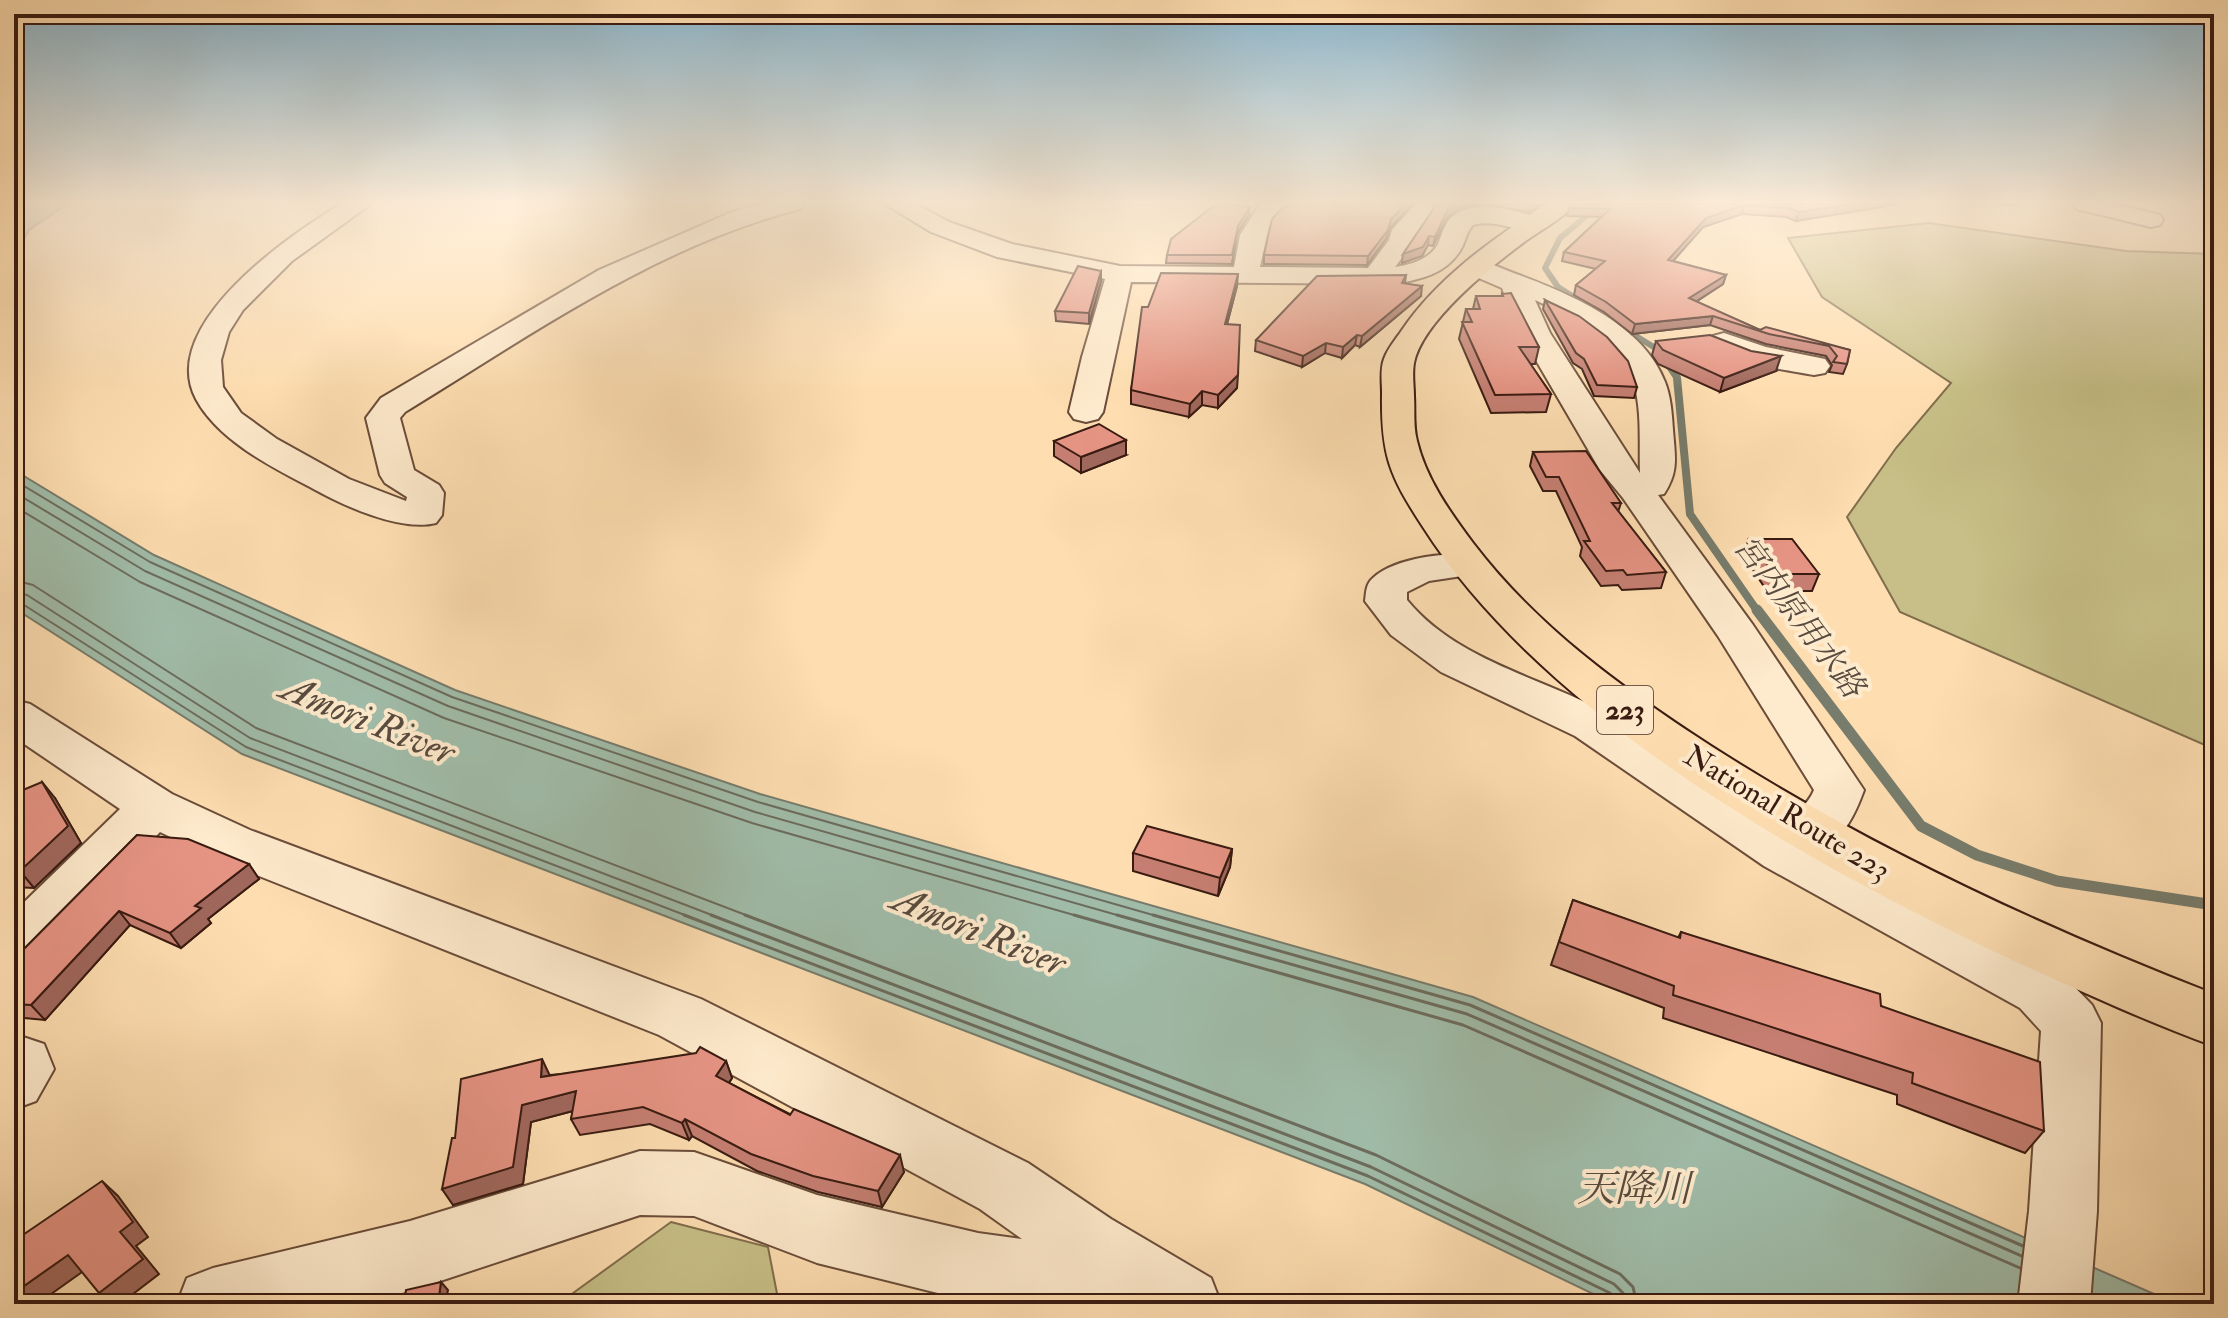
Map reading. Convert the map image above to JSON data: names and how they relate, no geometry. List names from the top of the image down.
{
  "streets": {
    "highway": ["223", "National Route 223"]
  },
  "water": ["宮内原用水路", "Amori River", "天降川"]
}
